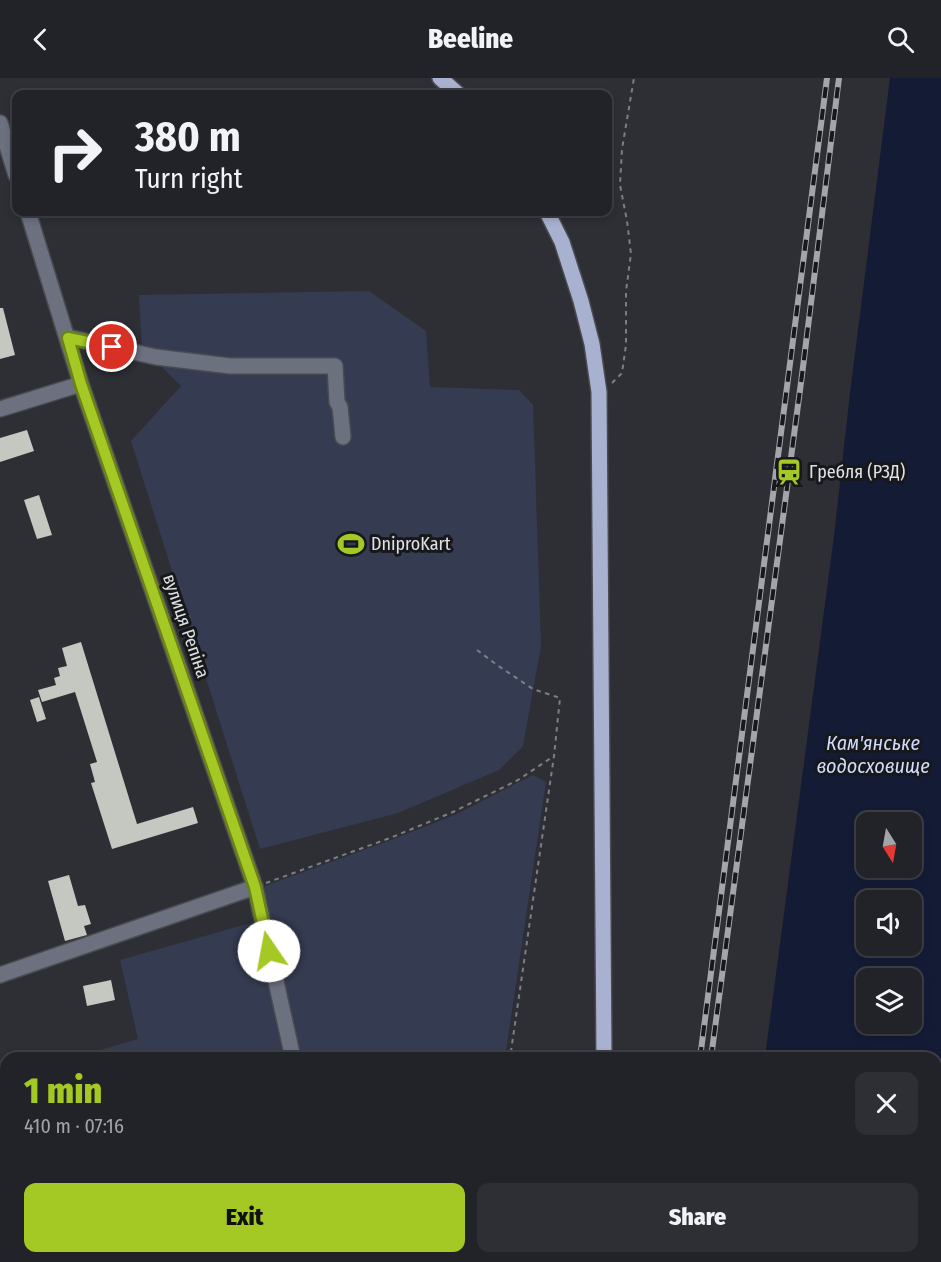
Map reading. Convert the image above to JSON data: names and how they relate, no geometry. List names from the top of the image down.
{
  "streets": {
    "street": ["вулиця Репіна"]
  },
  "water": ["Кам'янське водосховище"],
  "places": {
    "station": ["Гребля (РЗД)"],
    "sports": ["DniproKart"]
  },
  "north": "bottom",
  "page": {
    "header": "Beeline",
    "turn": ["380 m", "Turn right"],
    "heading": ["1 min", "410 m · 07:16"],
    "buttons": ["Exit", "Share"]
  }
}
